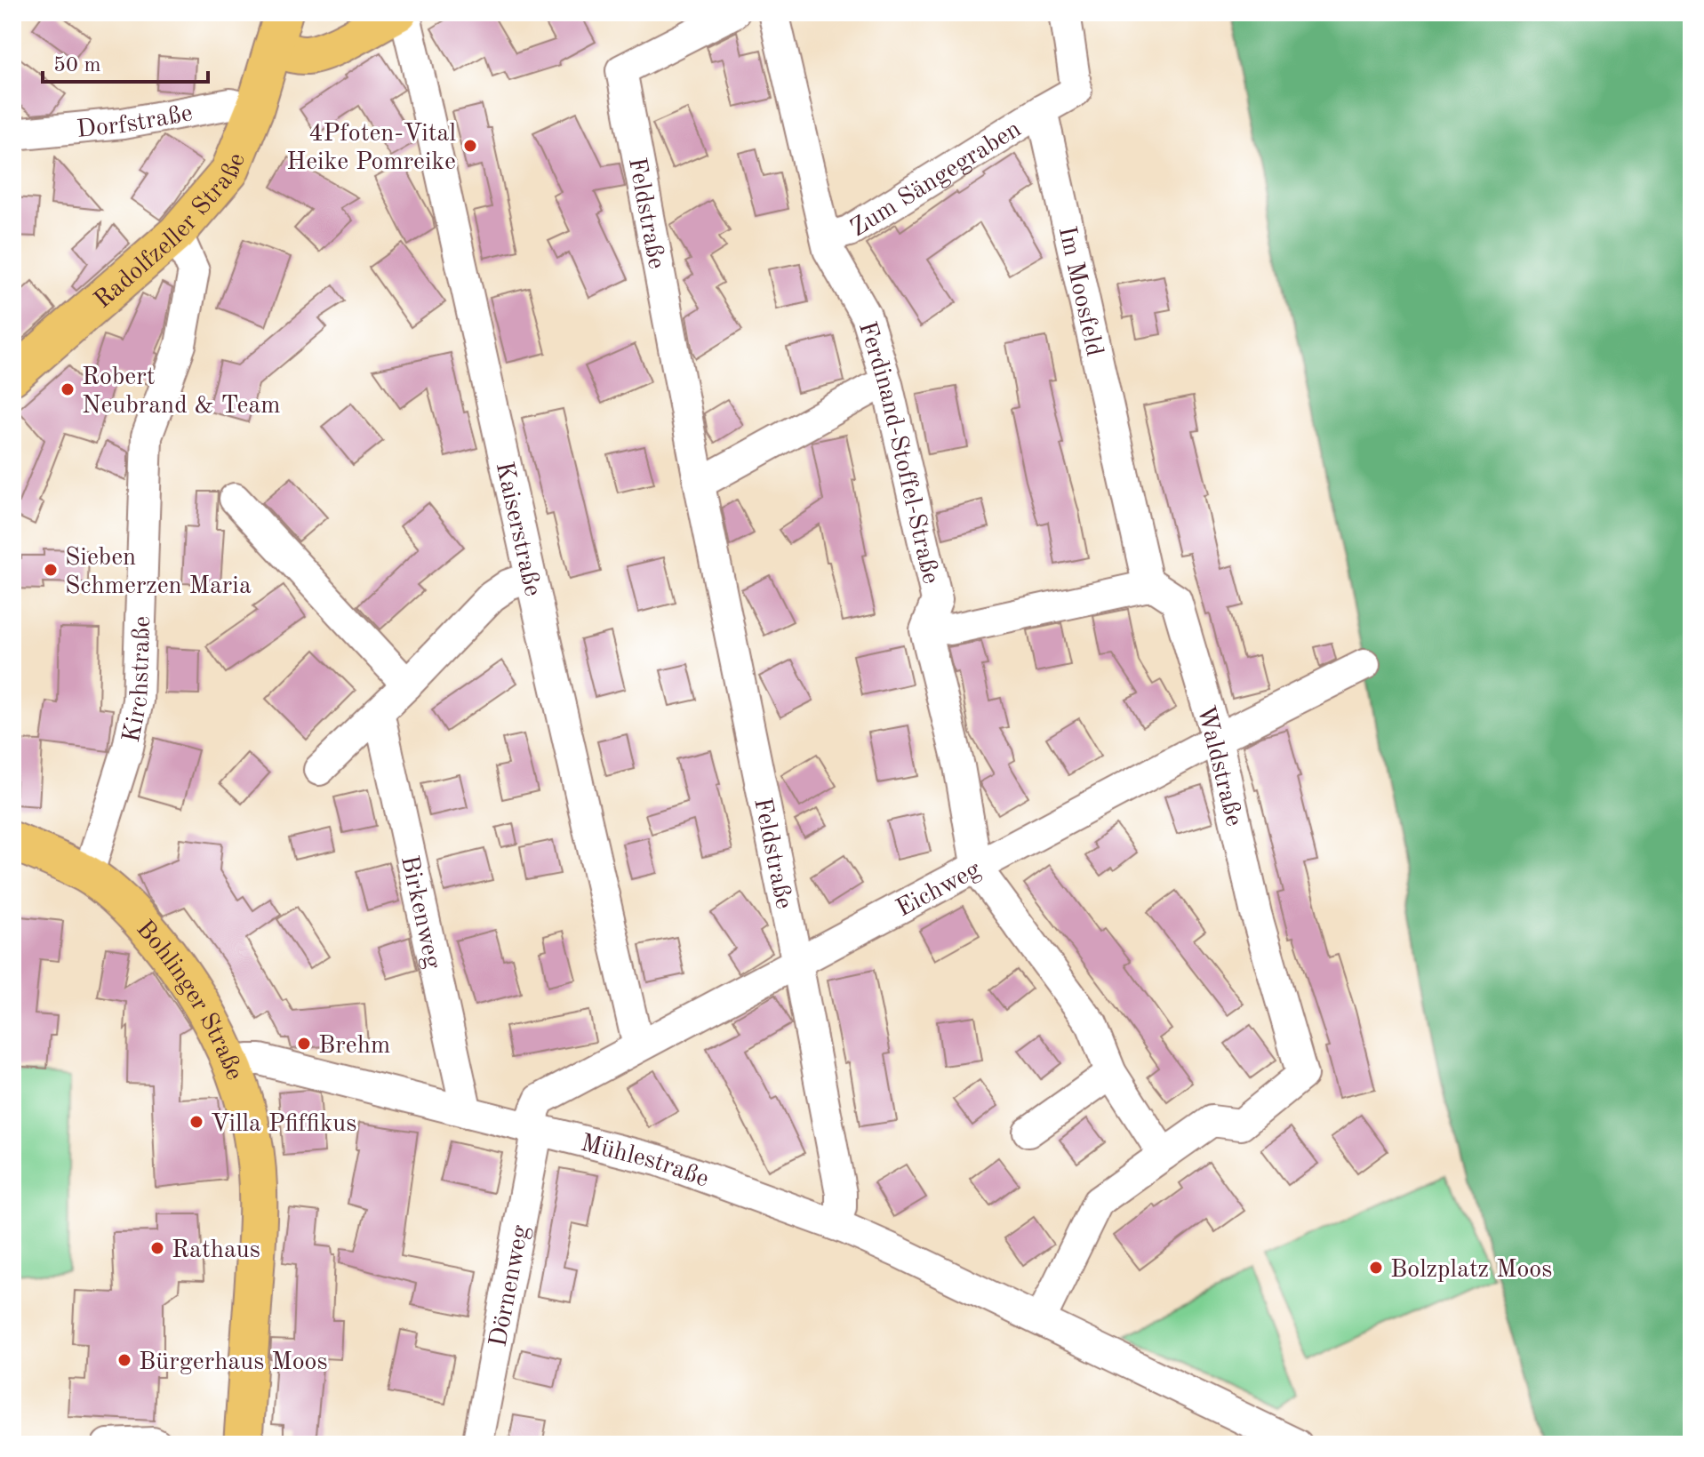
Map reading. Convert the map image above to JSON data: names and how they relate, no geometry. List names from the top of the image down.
{
  "streets": {
    "main road": ["Radolfzeller Straße", "Bohlinger Straße"],
    "street": [
      "Dorfstraße",
      "Zum Sängegraben",
      "Feldstraße",
      "Im Moosfeld",
      "Ferdinand-Stoffel-Straße",
      "Kaiserstraße",
      "Kirchstraße",
      "Waldstraße",
      "Eichweg",
      "Birkenweg",
      "Mühlestraße",
      "Dörnenweg"
    ]
  },
  "crossings": [
    ["Dorfstraße", "Radolfzeller Straße"],
    ["Zum Sängegraben", "Im Moosfeld"],
    ["Zum Sängegraben", "Ferdinand-Stoffel-Straße"],
    ["Feldstraße", "Eichweg"],
    ["Feldstraße", "Mühlestraße"],
    ["Radolfzeller Straße", "Kirchstraße"],
    ["Im Moosfeld", "Waldstraße"],
    ["Ferdinand-Stoffel-Straße", "Waldstraße"],
    ["Ferdinand-Stoffel-Straße", "Eichweg"],
    ["Kaiserstraße", "Eichweg"],
    ["Kirchstraße", "Bohlinger Straße"],
    ["Waldstraße", "Eichweg"],
    ["Eichweg", "Mühlestraße"],
    ["Eichweg", "Dörnenweg"],
    ["Birkenweg", "Mühlestraße"],
    ["Bohlinger Straße", "Mühlestraße"],
    ["Mühlestraße", "Dörnenweg"]
  ],
  "places": [
    "4Pfoten-Vital Heike Pomreike",
    "Robert Neubrand & Team",
    "Sieben Schmerzen Maria",
    "Brehm",
    "Villa Pfiffikus",
    "Rathaus",
    "Bolzplatz Moos",
    "Bürgerhaus Moos"
  ],
  "scale_bar": "50 m"
}
